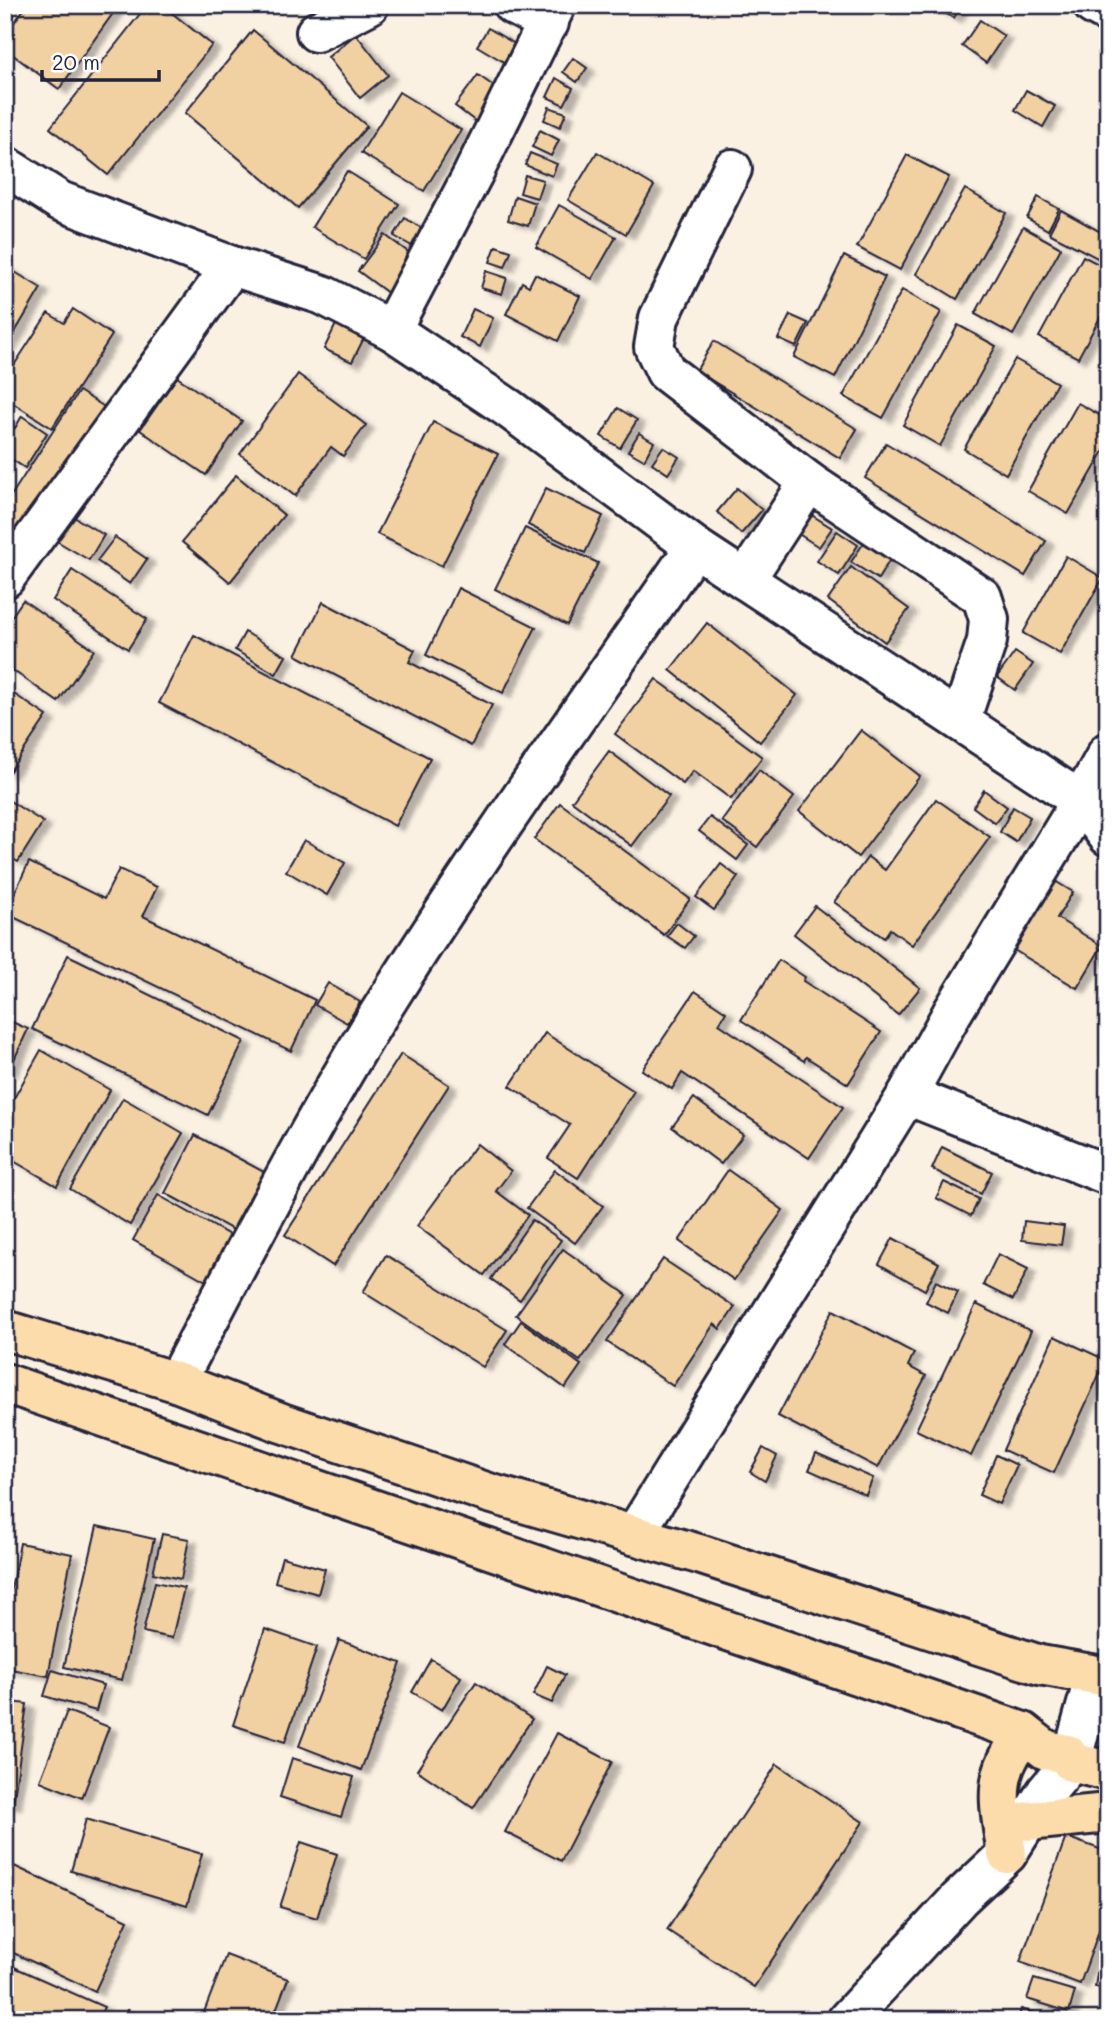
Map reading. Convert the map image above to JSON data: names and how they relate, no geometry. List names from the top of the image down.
{
  "scale_bar": "20 m"
}
